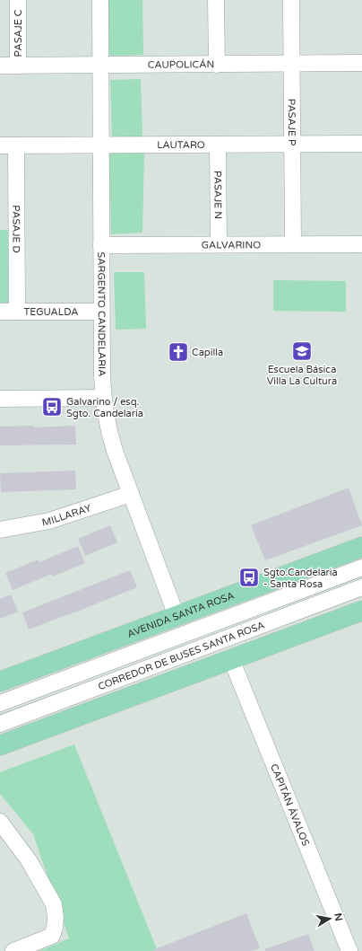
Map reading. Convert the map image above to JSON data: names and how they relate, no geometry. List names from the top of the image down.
{
  "streets": {
    "main road": ["AVENIDA SANTA ROSA"],
    "street": [
      "PASAJE C",
      "CAUPOLICÁN",
      "PASAJE P",
      "LAUTARO",
      "PASAJE N",
      "PASAJE D",
      "GALVARINO",
      "TEGUALDA",
      "SARGENTO CANDELARIA",
      "MILLARAY",
      "CORREDOR DE BUSES SANTA ROSA",
      "CAPITÁN ÁVALOS"
    ]
  },
  "crossings": [
    ["PASAJE C", "CAUPOLICÁN"],
    ["CAUPOLICÁN", "PASAJE P"],
    ["CAUPOLICÁN", "SARGENTO CANDELARIA"],
    ["PASAJE P", "LAUTARO"],
    ["PASAJE P", "GALVARINO"],
    ["LAUTARO", "PASAJE N"],
    ["LAUTARO", "PASAJE D"],
    ["LAUTARO", "SARGENTO CANDELARIA"],
    ["PASAJE N", "GALVARINO"],
    ["PASAJE D", "TEGUALDA"],
    ["GALVARINO", "SARGENTO CANDELARIA"],
    ["TEGUALDA", "SARGENTO CANDELARIA"],
    ["SARGENTO CANDELARIA", "MILLARAY"],
    ["SARGENTO CANDELARIA", "AVENIDA SANTA ROSA"]
  ],
  "places": {
    "school or university": ["Escuela Básica Villa La Cultura"],
    "church": ["Capilla"],
    "bus stop": ["Galvarino / esq. Sgto. Candelaria", "Sgto.Candelaria - Santa Rosa"]
  },
  "north": "right"
}
